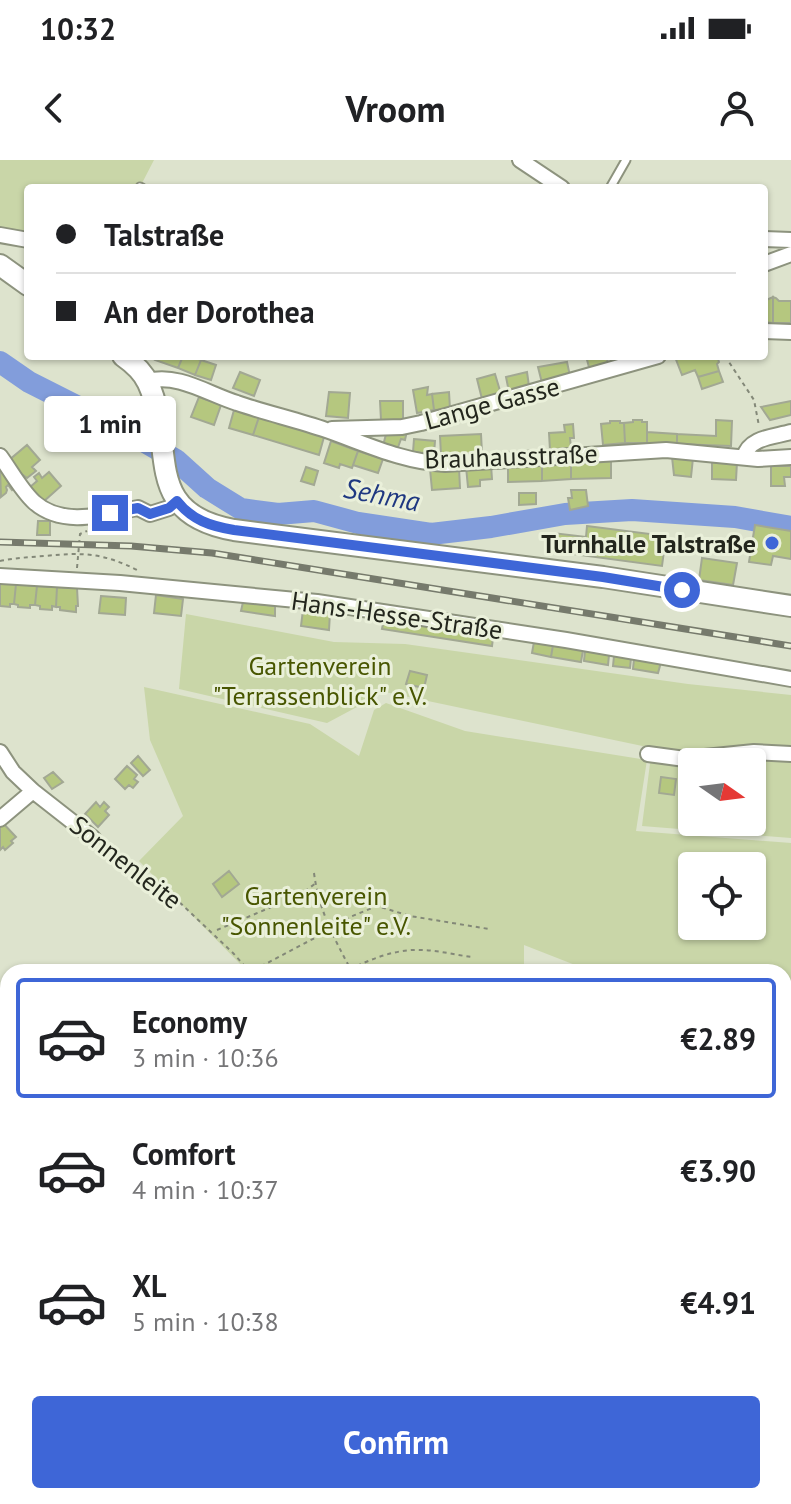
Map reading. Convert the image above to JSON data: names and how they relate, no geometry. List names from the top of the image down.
{
  "streets": {
    "street": [
      "Lange Gasse",
      "Brauhausstraße",
      "Hans-Hesse-Straße",
      "Sonnenleite"
    ]
  },
  "crossings": [
    ["Lange Gasse", "Brauhausstraße"]
  ],
  "water": ["Sehma"],
  "parks": ["Gartenverein \"Terrassenblick\" e.V.", "Gartenverein \"Sonnenleite\" e.V."],
  "places": ["Turnhalle Talstraße"],
  "north": "right",
  "page": {
    "status": "10:32",
    "header": "Vroom",
    "banner": ["Talstraße", "An der Dorothea"],
    "bubble": "1 min",
    "list": [
      {
        "name": "Economy",
        "note": "3 min · 10:36",
        "value": "€2.89"
      },
      {
        "name": "Comfort",
        "note": "4 min · 10:37",
        "value": "€3.90"
      },
      {
        "name": "XL",
        "note": "5 min · 10:38",
        "value": "€4.91"
      }
    ],
    "buttons": "Confirm"
  }
}
